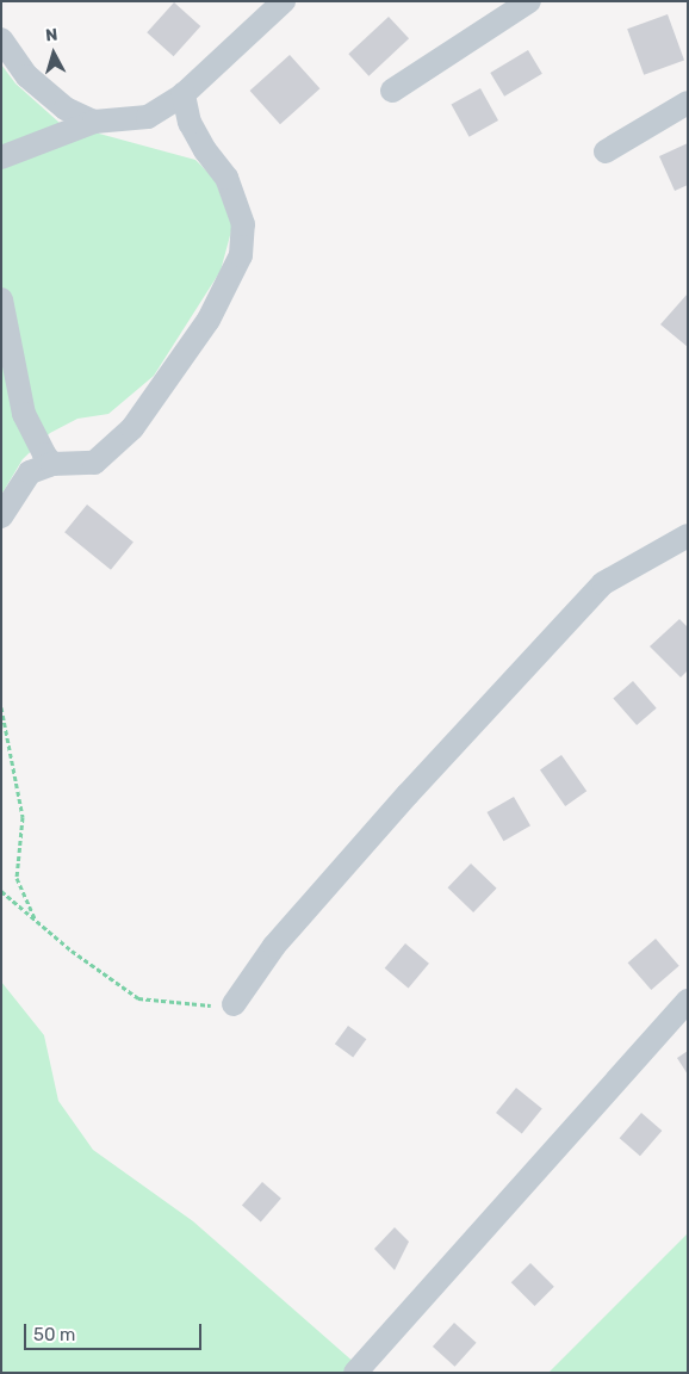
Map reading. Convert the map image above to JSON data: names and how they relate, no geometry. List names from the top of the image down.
{
  "scale_bar": "50 m",
  "north": "top"
}
